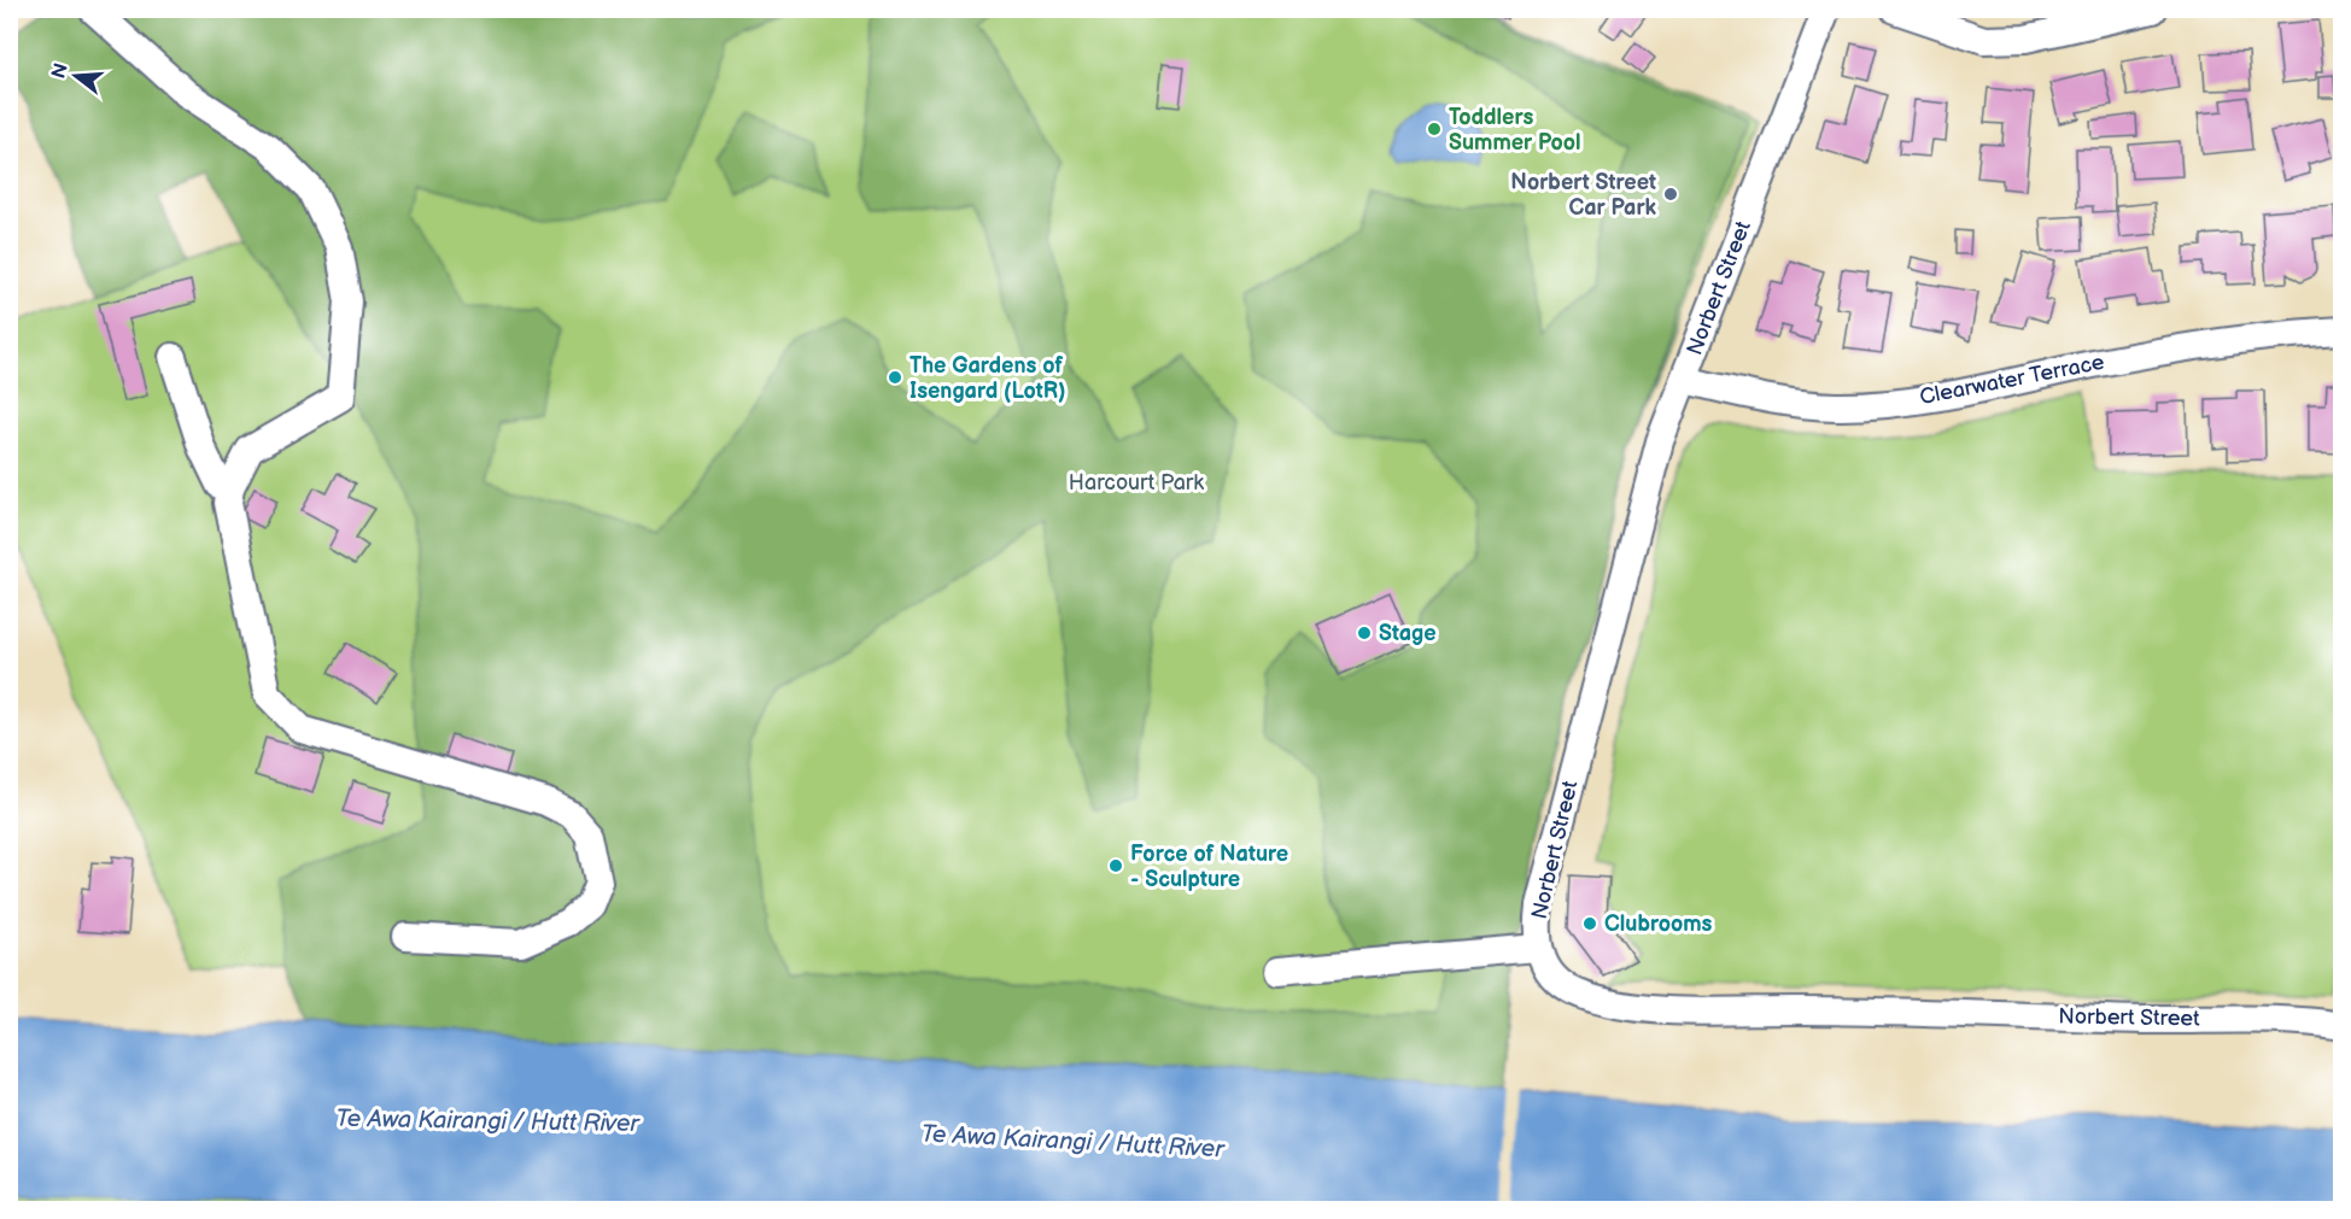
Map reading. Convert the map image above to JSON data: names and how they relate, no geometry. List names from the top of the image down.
{
  "streets": {
    "street": ["Norbert Street", "Clearwater Terrace"]
  },
  "crossings": [
    ["Norbert Street", "Clearwater Terrace"]
  ],
  "water": ["Te Awa Kairangi / Hutt River"],
  "parks": ["Harcourt Park"],
  "places": [
    "Toddlers Summer Pool",
    "Norbert Street Car Park",
    "The Gardens of Isengard (LotR)",
    "Stage",
    "Force of Nature - Sculpture",
    "Clubrooms"
  ],
  "north": "left"
}
